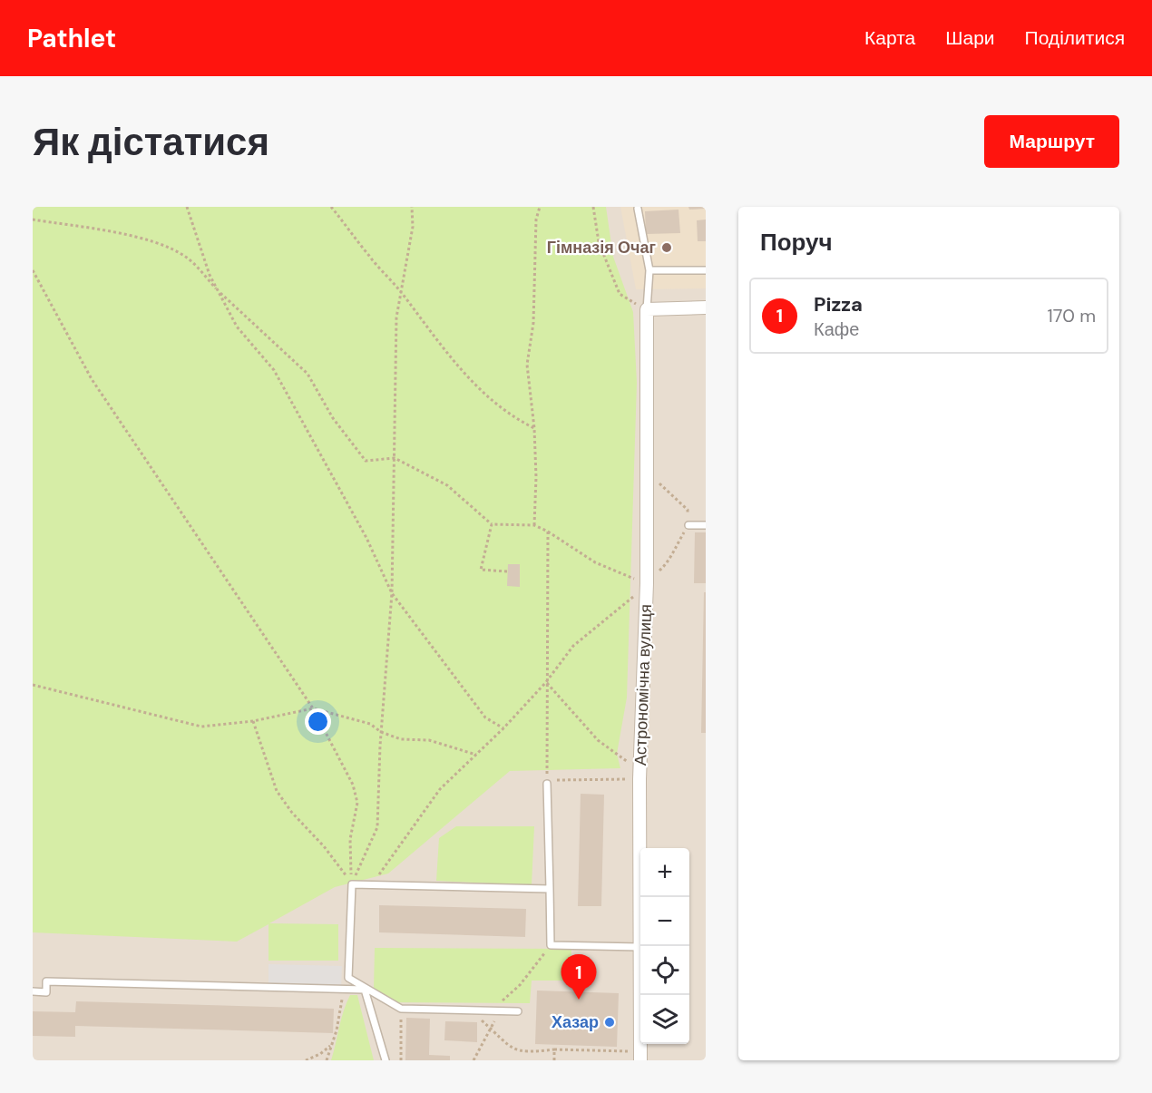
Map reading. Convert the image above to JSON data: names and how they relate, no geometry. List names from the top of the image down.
{
  "streets": {
    "street": ["Астрономічна вулиця"]
  },
  "places": ["Гімназія Очаг", "Хазар"],
  "page": {
    "header": "Pathlet",
    "nav": ["Карта", "Шари", "Поділитися"],
    "buttons": "Маршрут",
    "title": "Як дістатися",
    "heading": "Поруч",
    "list": [
      {
        "mark": "1",
        "name": "Pizza",
        "note": "Кафе",
        "value": "170 m"
      }
    ],
    "map_buttons": ["+", "−"],
    "pins": "1"
  }
}
